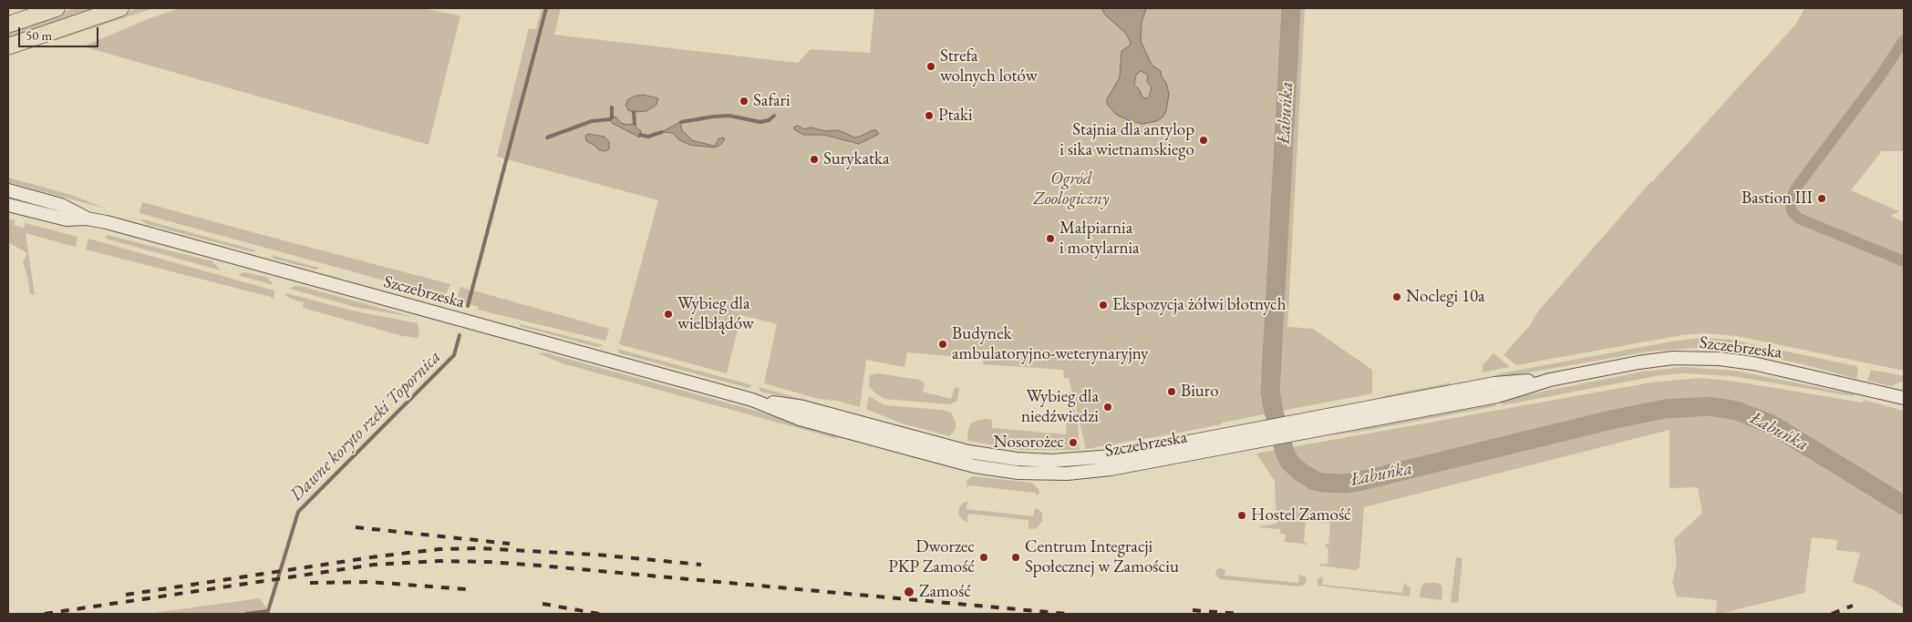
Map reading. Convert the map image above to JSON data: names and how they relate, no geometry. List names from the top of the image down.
{
  "streets": {
    "street": ["Szczebrzeska"]
  },
  "water": ["Łabuńka", "Dawne koryto rzeki Topornica"],
  "parks": ["Ogród Zoologiczny"],
  "places": [
    "Strefa wolnych lotów",
    "Safari",
    "Ptaki",
    "Stajnia dla antylop i sika wietnamskiego",
    "Surykatka",
    "Bastion III",
    "Małpiarnia i motylarnia",
    "Noclegi 10a",
    "Ekspozycja żółwi błotnych",
    "Wybieg dla wielbłądów",
    "Budynek ambulatoryjno-weterynaryjny",
    "Biuro",
    "Wybieg dla niedźwiedzi",
    "Nosorożec",
    "Hostel Zamość",
    "Dworzec PKP Zamość",
    "Centrum Integracji Społecznej w Zamościu",
    "Zamość"
  ],
  "scale_bar": "50 m"
}
